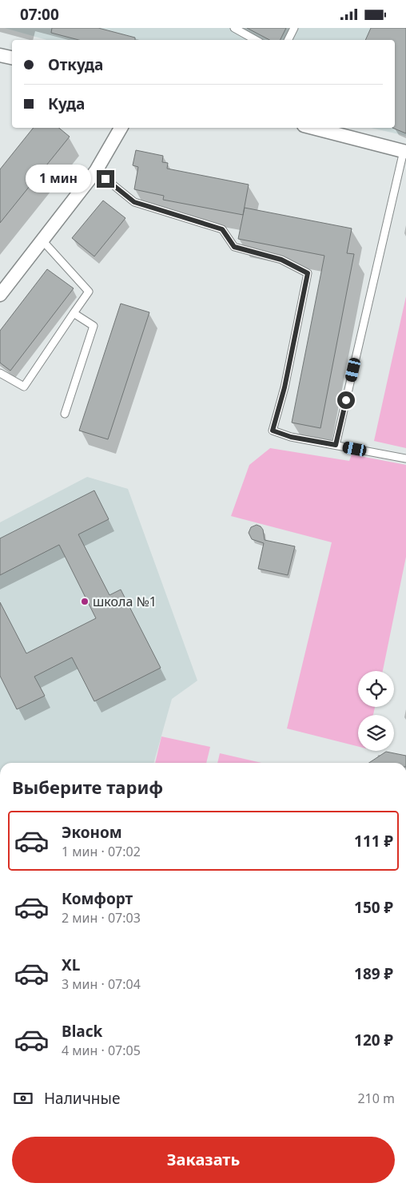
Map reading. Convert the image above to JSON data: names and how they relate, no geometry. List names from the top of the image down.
{
  "places": ["школа №1"],
  "page": {
    "status": "07:00",
    "banner": ["Откуда", "Куда"],
    "bubble": "1 мин",
    "heading": "Выберите тариф",
    "list": [
      {
        "name": "Эконом",
        "note": "1 мин · 07:02",
        "value": "111 ₽"
      },
      {
        "name": "Комфорт",
        "note": "2 мин · 07:03",
        "value": "150 ₽"
      },
      {
        "name": "XL",
        "note": "3 мин · 07:04",
        "value": "189 ₽"
      },
      {
        "name": "Black",
        "note": "4 мин · 07:05",
        "value": "120 ₽"
      }
    ],
    "pay": ["Наличные", "210 m"],
    "buttons": "Заказать"
  }
}
